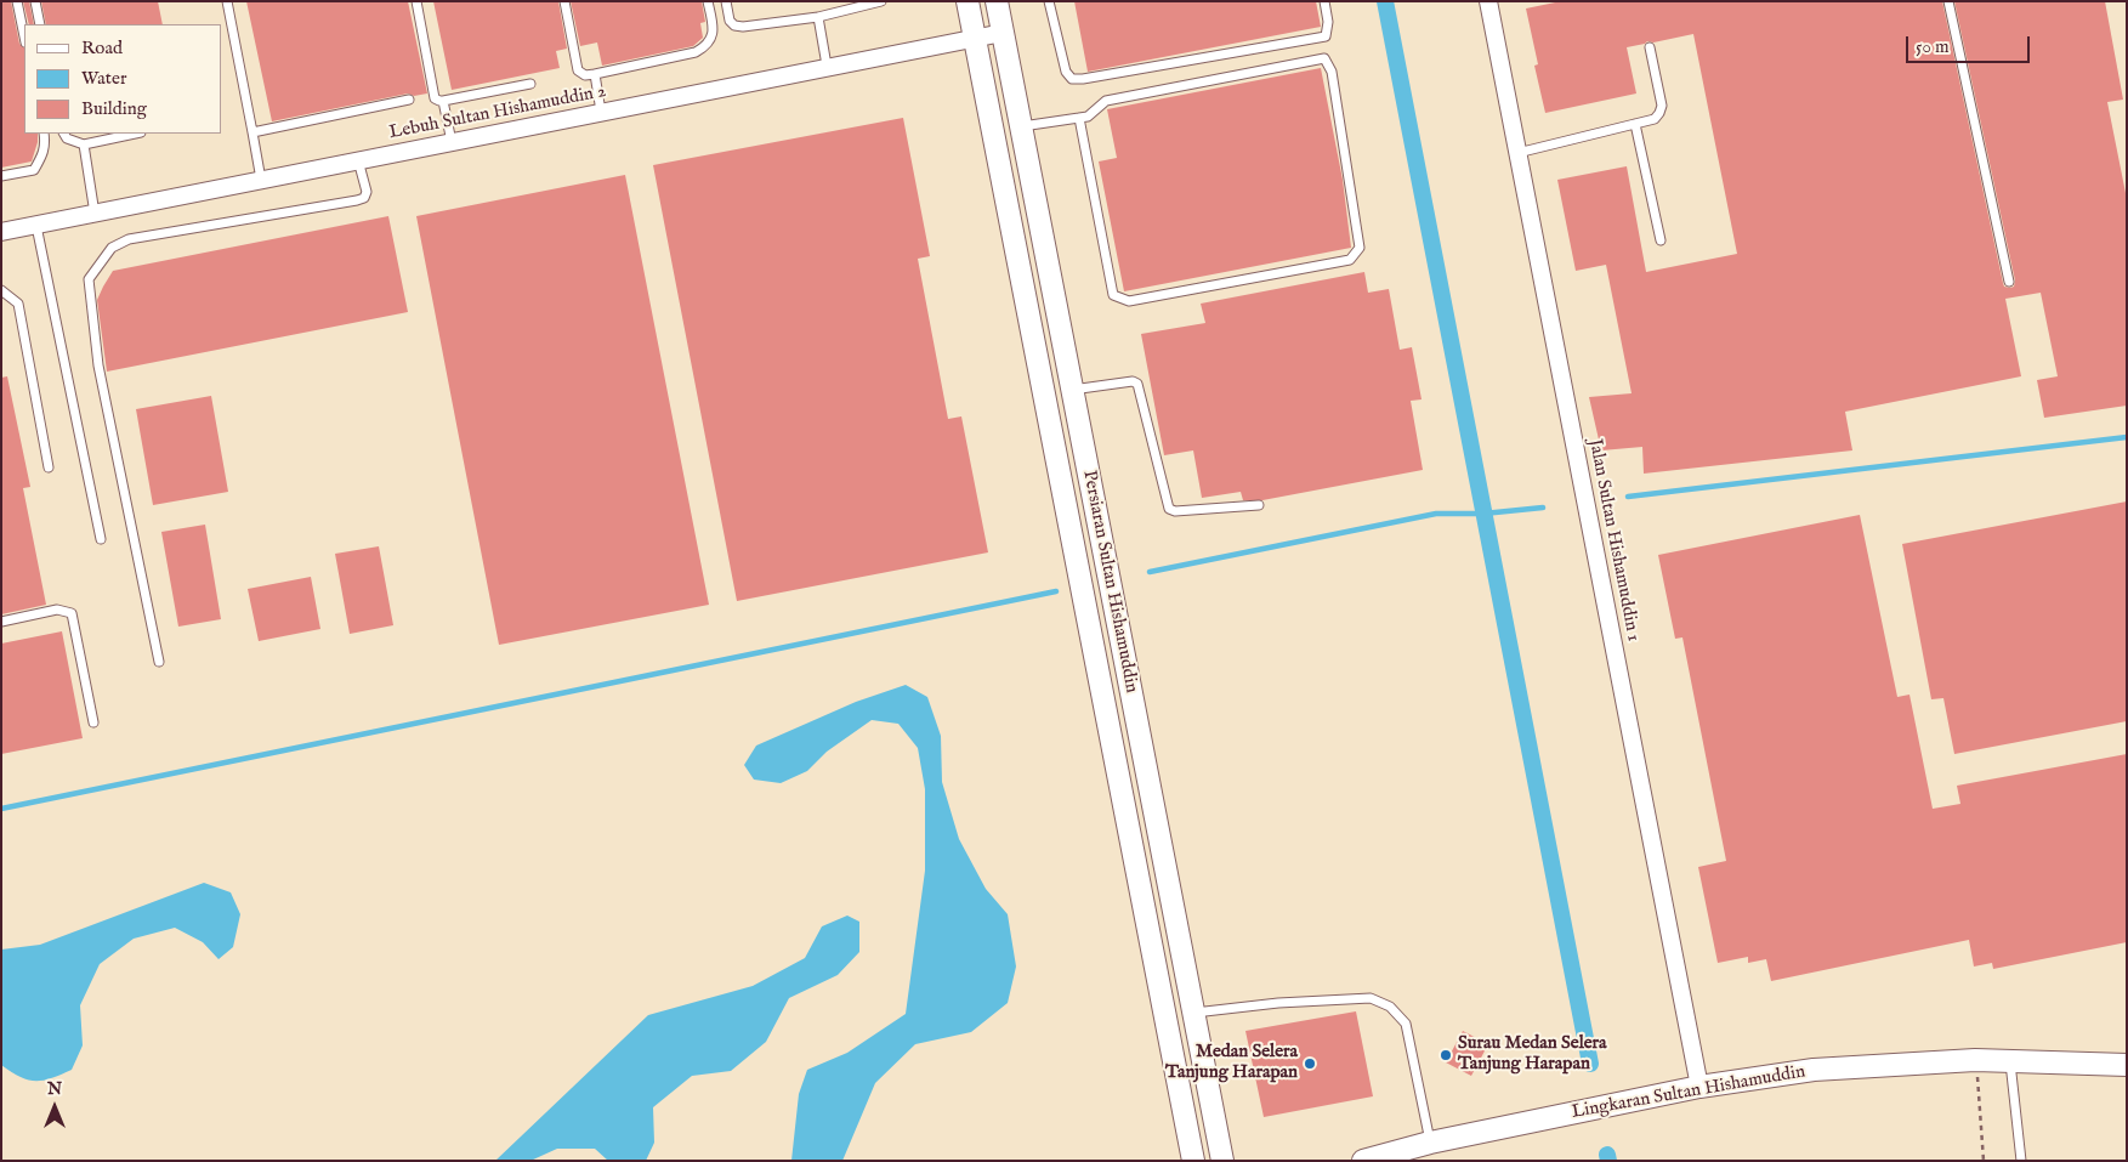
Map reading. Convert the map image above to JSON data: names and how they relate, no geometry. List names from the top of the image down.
{
  "streets": {
    "street": [
      "Lebuh Sultan Hishamuddin 2",
      "Jalan Sultan Hishamuddin 1",
      "Persiaran Sultan Hishamuddin",
      "Lingkaran Sultan Hishamuddin"
    ]
  },
  "crossings": [
    ["Lebuh Sultan Hishamuddin 2", "Persiaran Sultan Hishamuddin"],
    ["Jalan Sultan Hishamuddin 1", "Lingkaran Sultan Hishamuddin"]
  ],
  "places": ["Surau Medan Selera Tanjung Harapan", "Medan Selera Tanjung Harapan"],
  "legend": ["Road", "Water", "Building"],
  "scale_bar": "50 m",
  "north": "top"
}
